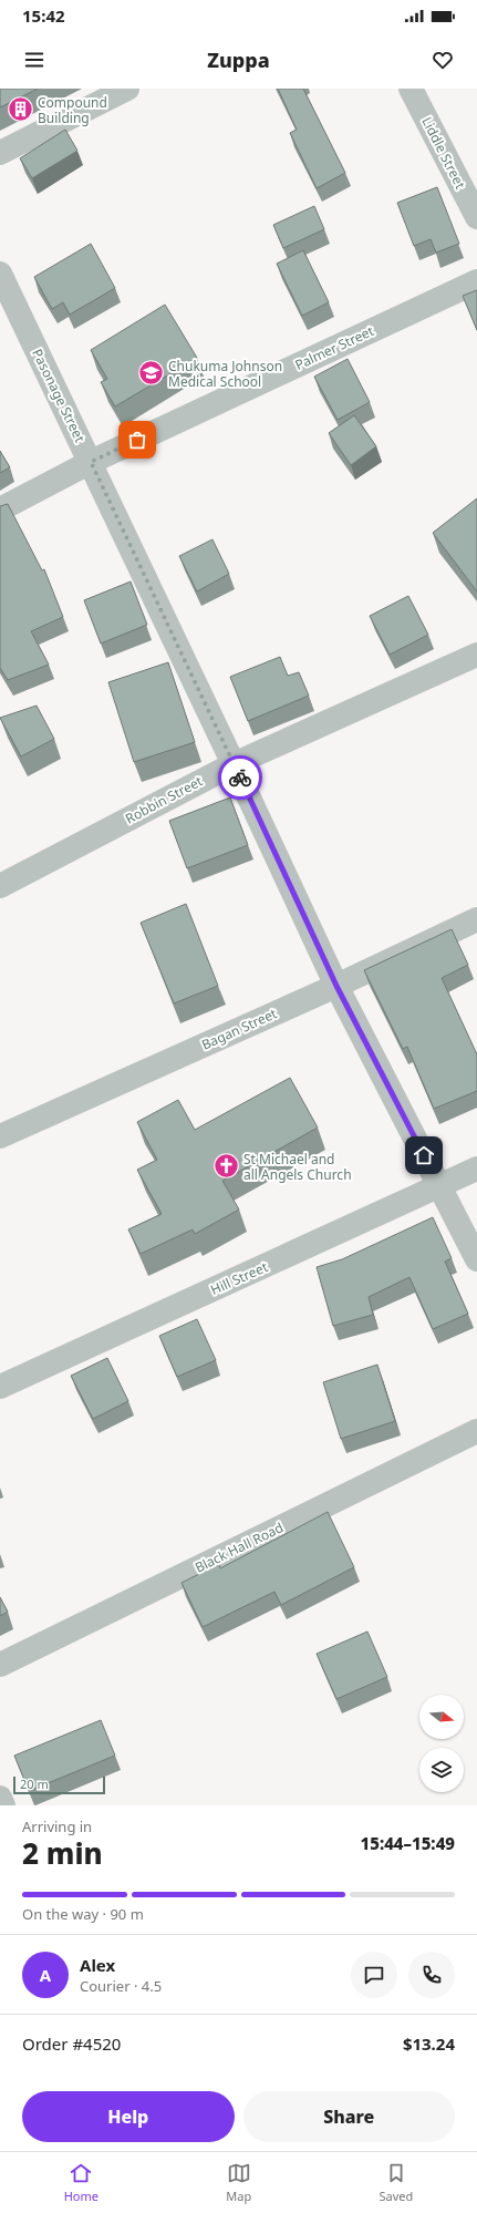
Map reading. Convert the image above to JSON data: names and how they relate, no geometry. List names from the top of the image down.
{
  "streets": {
    "street": [
      "Liddle Street",
      "Palmer Street",
      "Pasonage Street",
      "Robbin Street",
      "Bagan Street",
      "Hill Street",
      "Black Hall Road"
    ]
  },
  "crossings": [
    ["Palmer Street", "Pasonage Street"],
    ["Pasonage Street", "Robbin Street"],
    ["Pasonage Street", "Bagan Street"],
    ["Pasonage Street", "Hill Street"]
  ],
  "places": {
    "building": ["Compound Building"],
    "school or university": ["Chukuma Johnson Medical School"],
    "church": ["St Michael and all Angels Church"]
  },
  "scale_bar": "20 m",
  "north": "right",
  "page": {
    "status": "15:42",
    "header": "Zuppa",
    "scale": "20 m",
    "heading": ["2 min", "Arriving in", "15:44–15:49"],
    "panel": [
      "Alex",
      "Courier · 4.5",
      "Order #4520",
      "$13.24"
    ],
    "bar": "On the way · 90 m",
    "round": "A",
    "buttons": ["Help", "Share"],
    "tabs": ["Home", "Map", "Saved"]
  }
}
